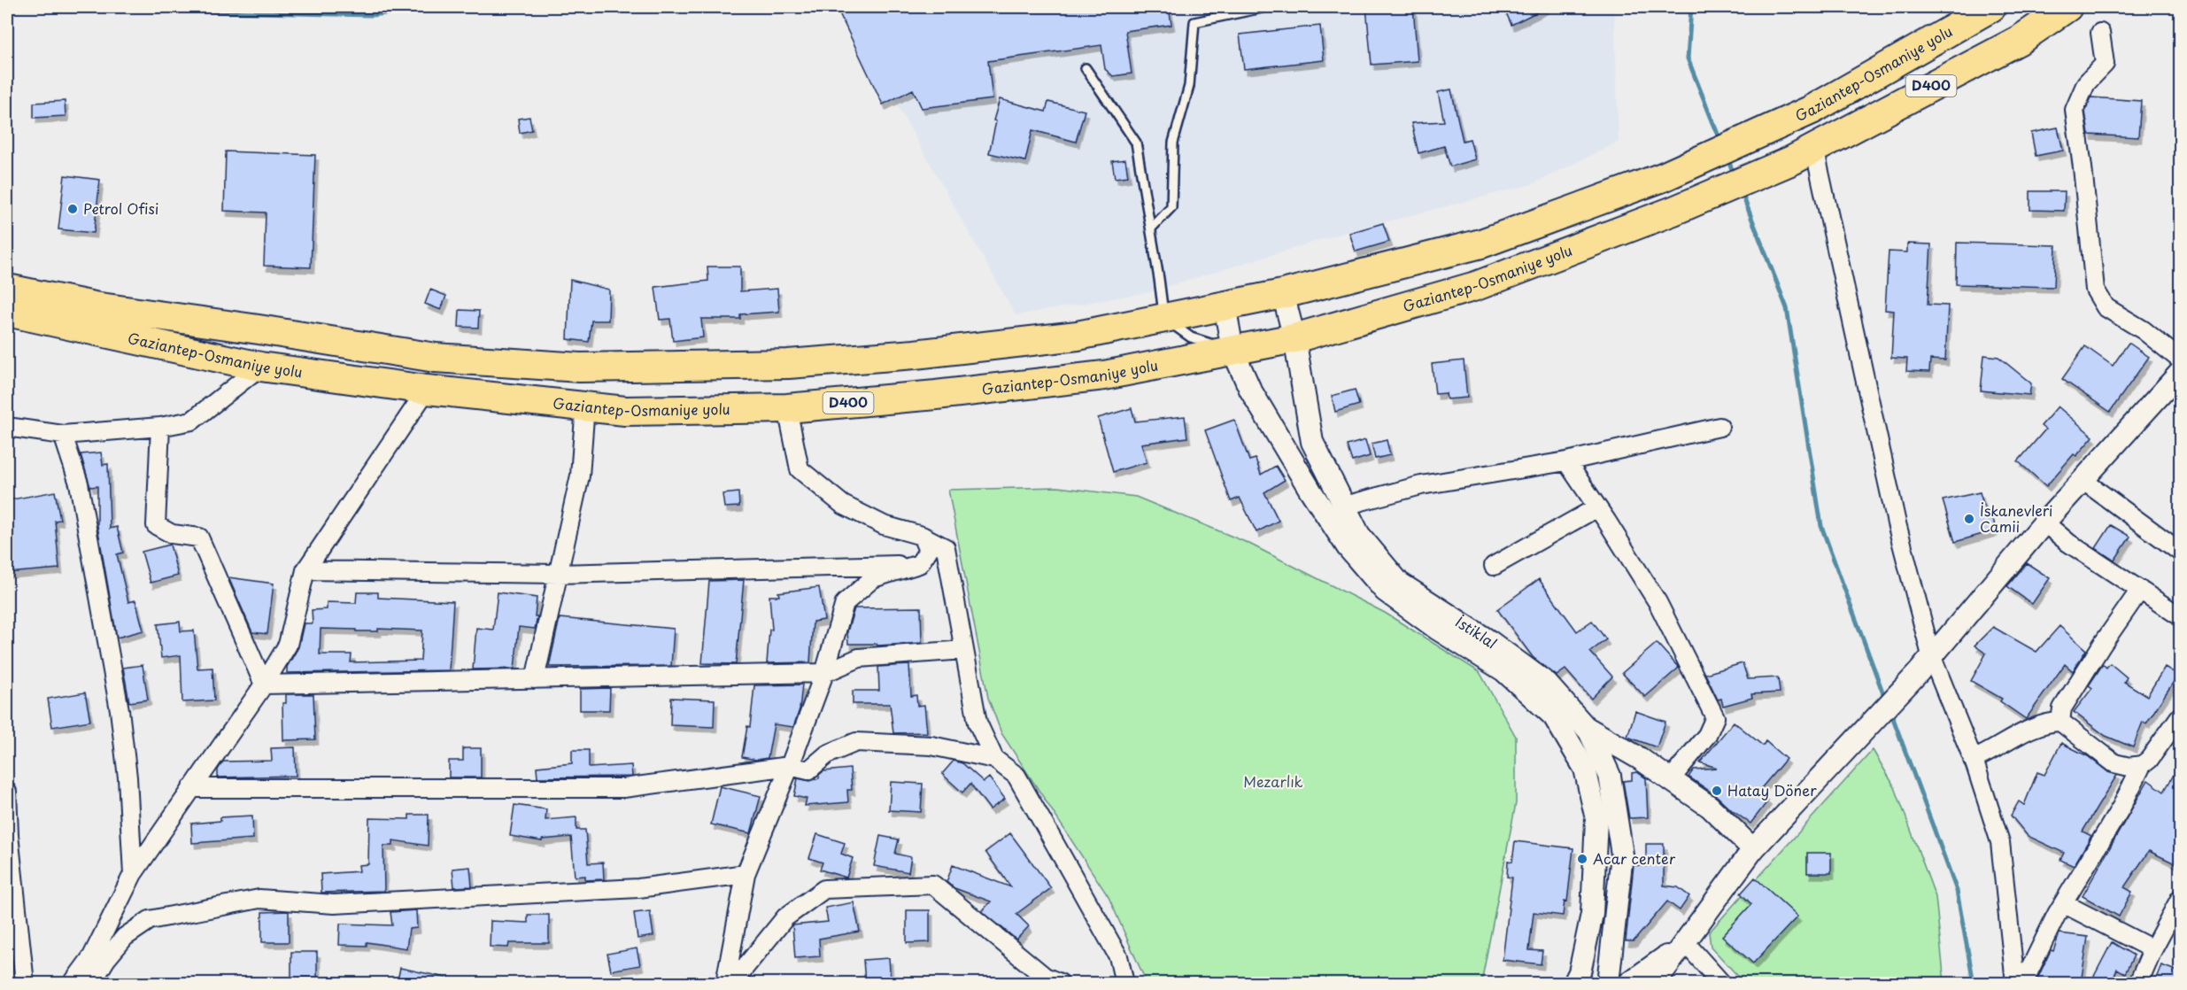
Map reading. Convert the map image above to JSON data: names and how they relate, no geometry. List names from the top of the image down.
{
  "streets": {
    "highway": ["Gaziantep-Osmaniye yolu", "D400"],
    "street": ["İstiklal"]
  },
  "crossings": [
    ["Gaziantep-Osmaniye yolu", "İstiklal"]
  ],
  "parks": ["Mezarlık"],
  "places": [
    "Petrol Ofisi",
    "İskanevleri Camii",
    "Hatay Döner",
    "Acar center"
  ]
}
